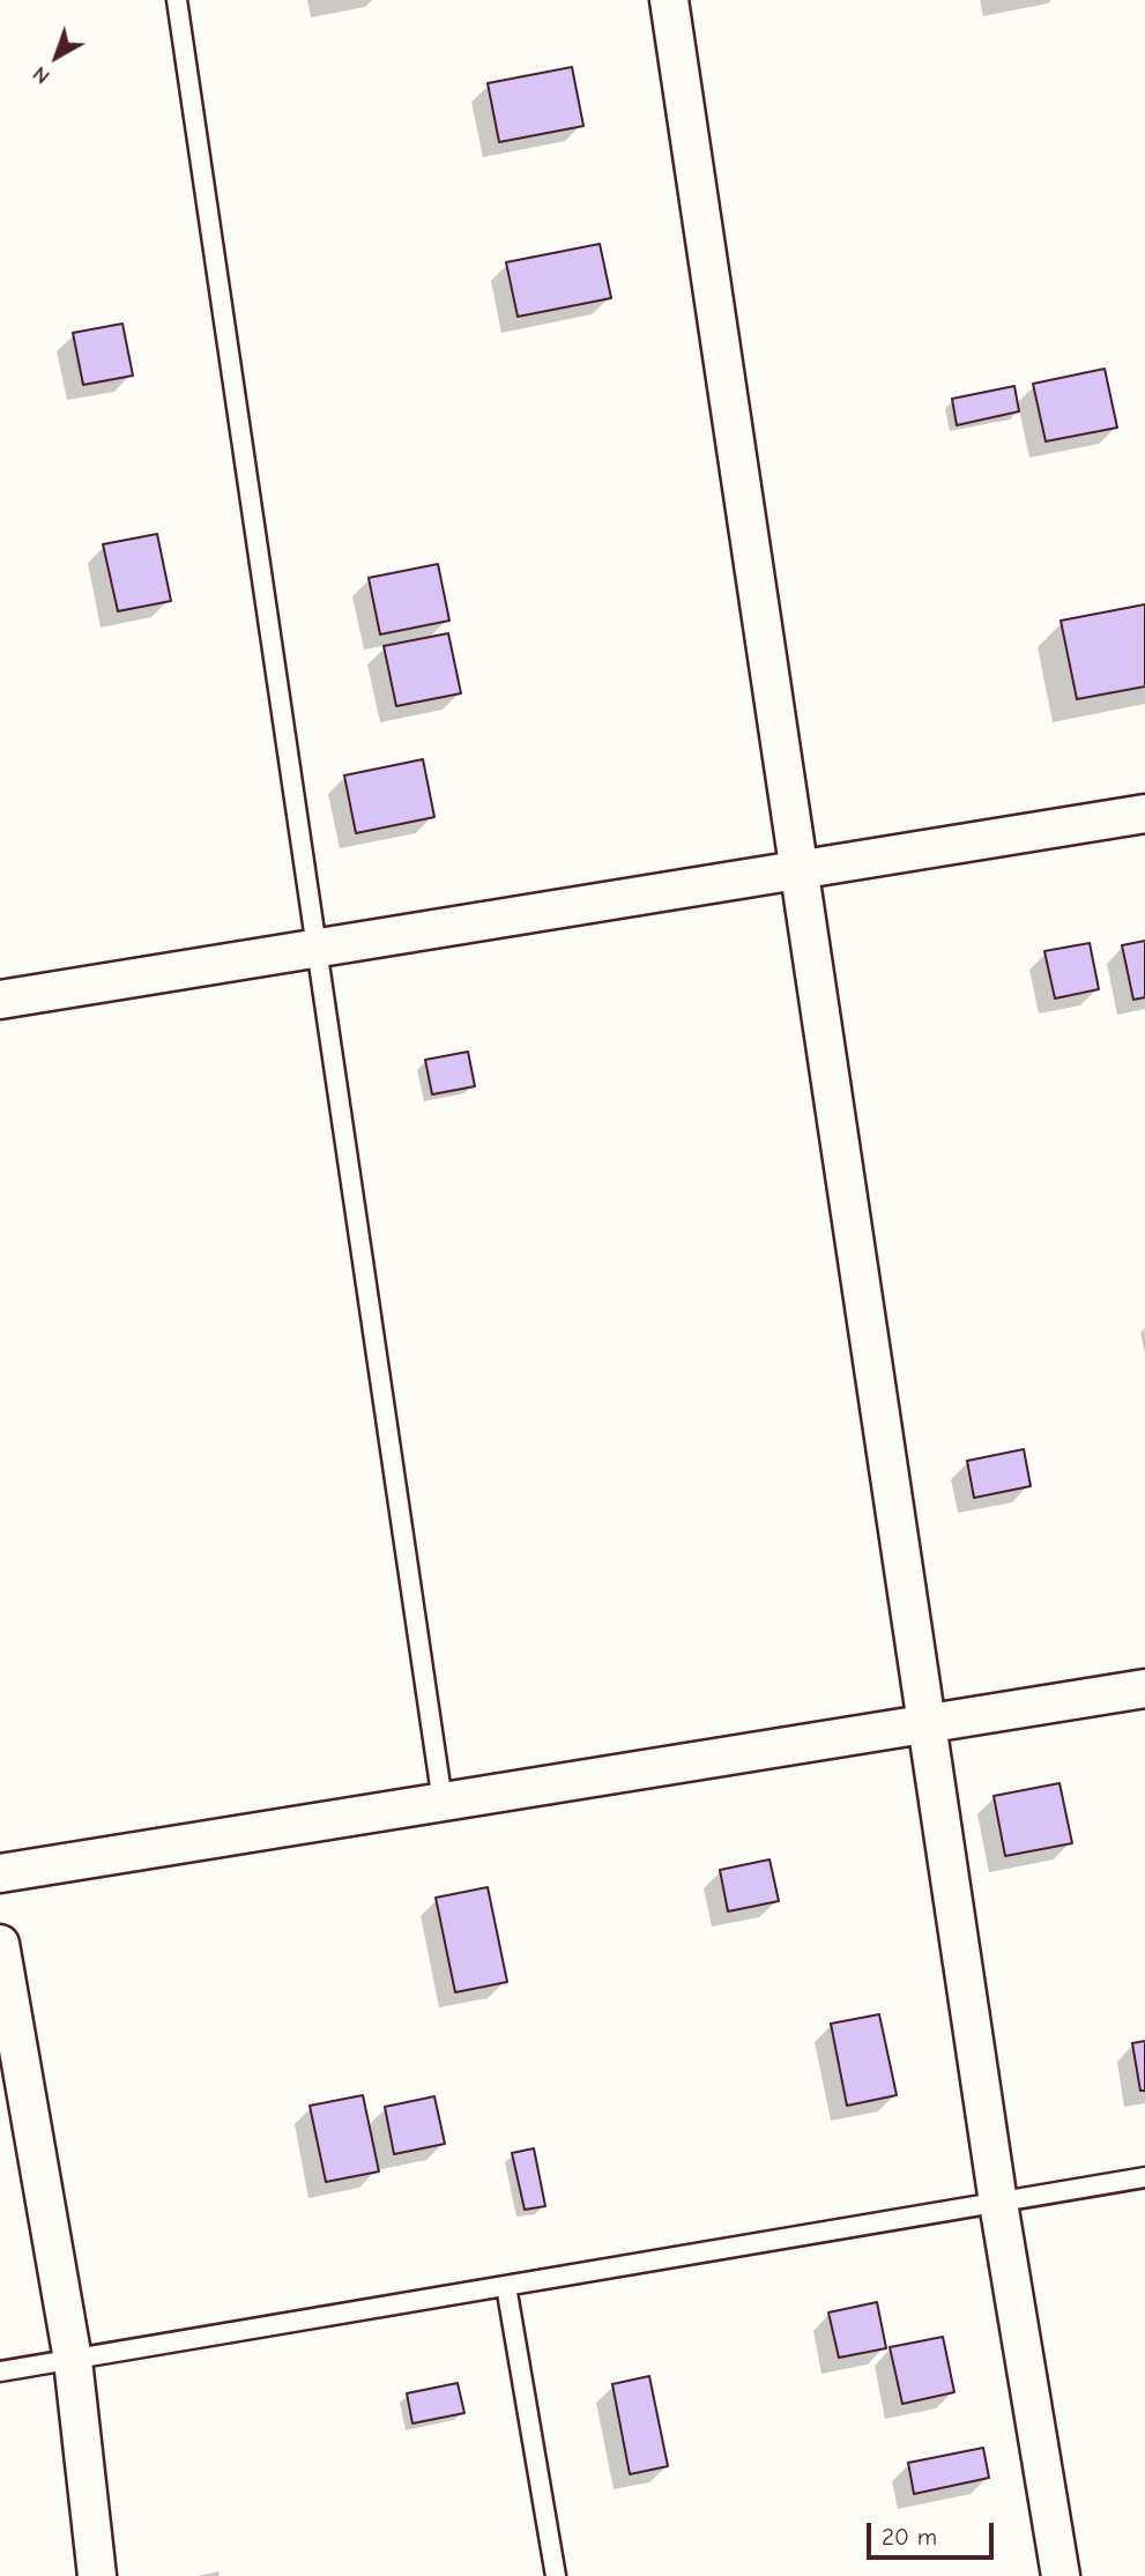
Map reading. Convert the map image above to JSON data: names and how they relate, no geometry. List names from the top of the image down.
{
  "scale_bar": "20 m",
  "north": "bottom left"
}
